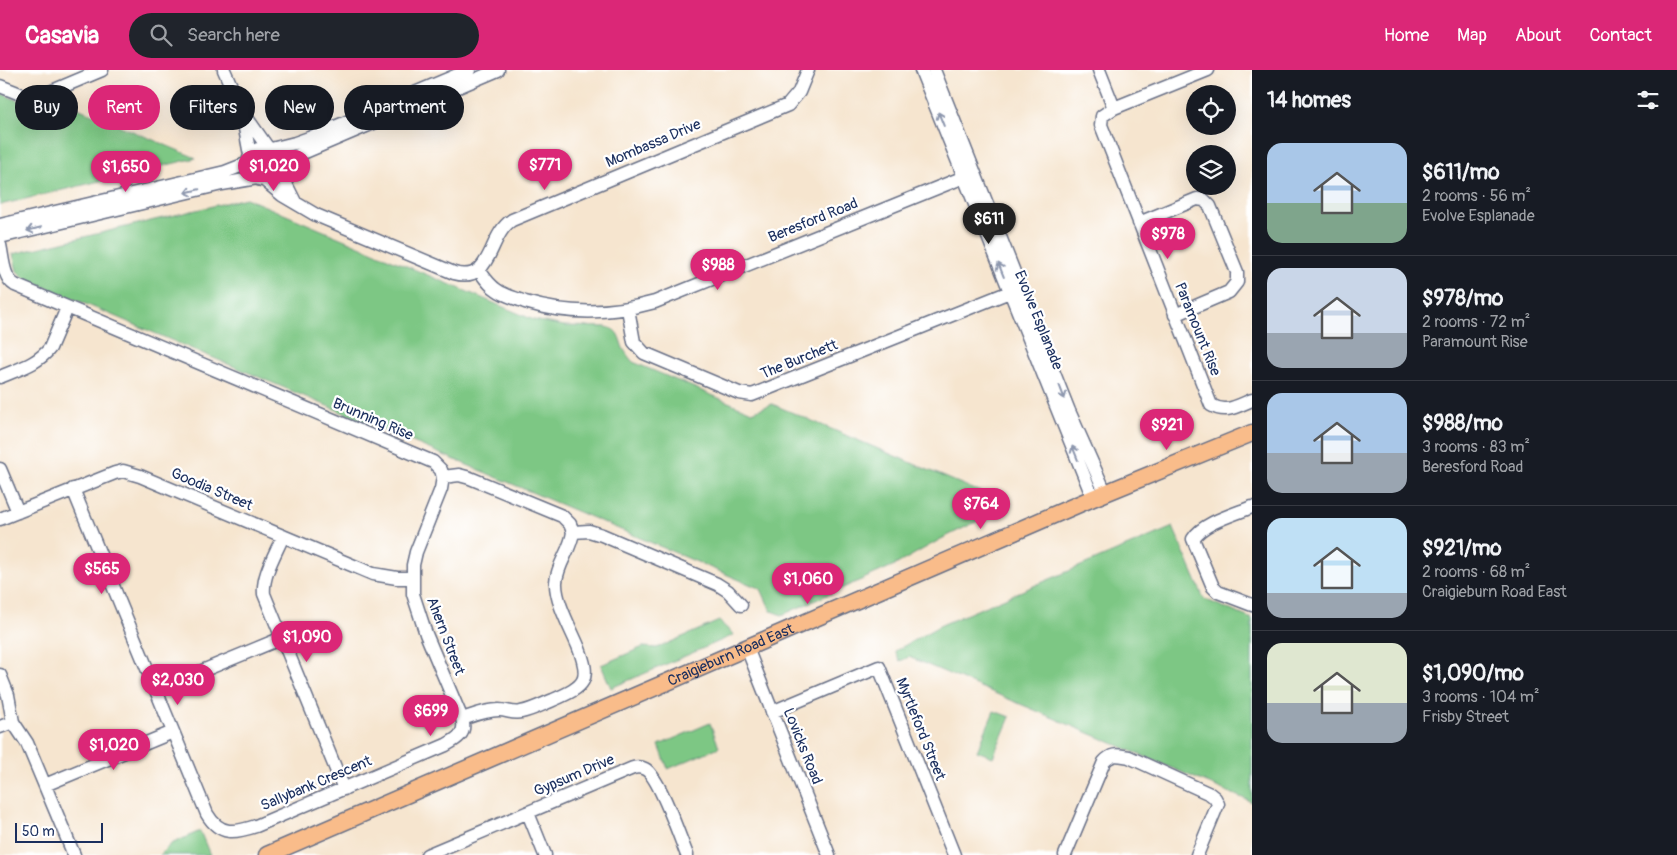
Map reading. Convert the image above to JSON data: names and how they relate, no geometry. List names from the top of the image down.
{
  "streets": {
    "main road": ["Craigieburn Road East"],
    "street": [
      "Mombassa Drive",
      "Beresford Road",
      "Evolve Esplanade",
      "Paramount Rise",
      "The Burchett",
      "Brunning Rise",
      "Goodia Street",
      "Ahern Street",
      "Myrtleford Street",
      "Lovicks Road",
      "Gypsum Drive",
      "Sallybank Crescent"
    ]
  },
  "crossings": [
    ["Mombassa Drive", "Beresford Road"],
    ["Beresford Road", "Evolve Esplanade"],
    ["Beresford Road", "The Burchett"],
    ["Evolve Esplanade", "The Burchett"],
    ["Evolve Esplanade", "Craigieburn Road East"],
    ["Brunning Rise", "Ahern Street"],
    ["Goodia Street", "Ahern Street"],
    ["Ahern Street", "Sallybank Crescent"],
    ["Craigieburn Road East", "Lovicks Road"],
    ["Myrtleford Street", "Lovicks Road"]
  ],
  "scale_bar": "50 m",
  "page": {
    "header": "Casavia",
    "search": "Search here",
    "nav": [
      "Home",
      "Map",
      "About",
      "Contact"
    ],
    "heading": "14 homes",
    "chip": [
      "Buy",
      "Rent",
      "Filters",
      "New",
      "Apartment"
    ],
    "list": [
      {
        "name": "$611/mo",
        "note": "2 rooms · 56 m² · Evolve Esplanade"
      },
      {
        "name": "$978/mo",
        "note": "2 rooms · 72 m² · Paramount Rise"
      },
      {
        "name": "$988/mo",
        "note": "3 rooms · 83 m² · Beresford Road"
      },
      {
        "name": "$921/mo",
        "note": "2 rooms · 68 m² · Craigieburn Road East"
      },
      {
        "name": "$1,090/mo",
        "note": "3 rooms · 104 m² · Frisby Street"
      }
    ],
    "price": [
      "$771",
      "$1,020",
      "$1,650",
      "$611",
      "$978",
      "$988",
      "$921",
      "$764",
      "$565",
      "$1,060",
      "$1,090",
      "$2,030",
      "$699",
      "$1,020"
    ],
    "scale": "50 m"
  }
}
